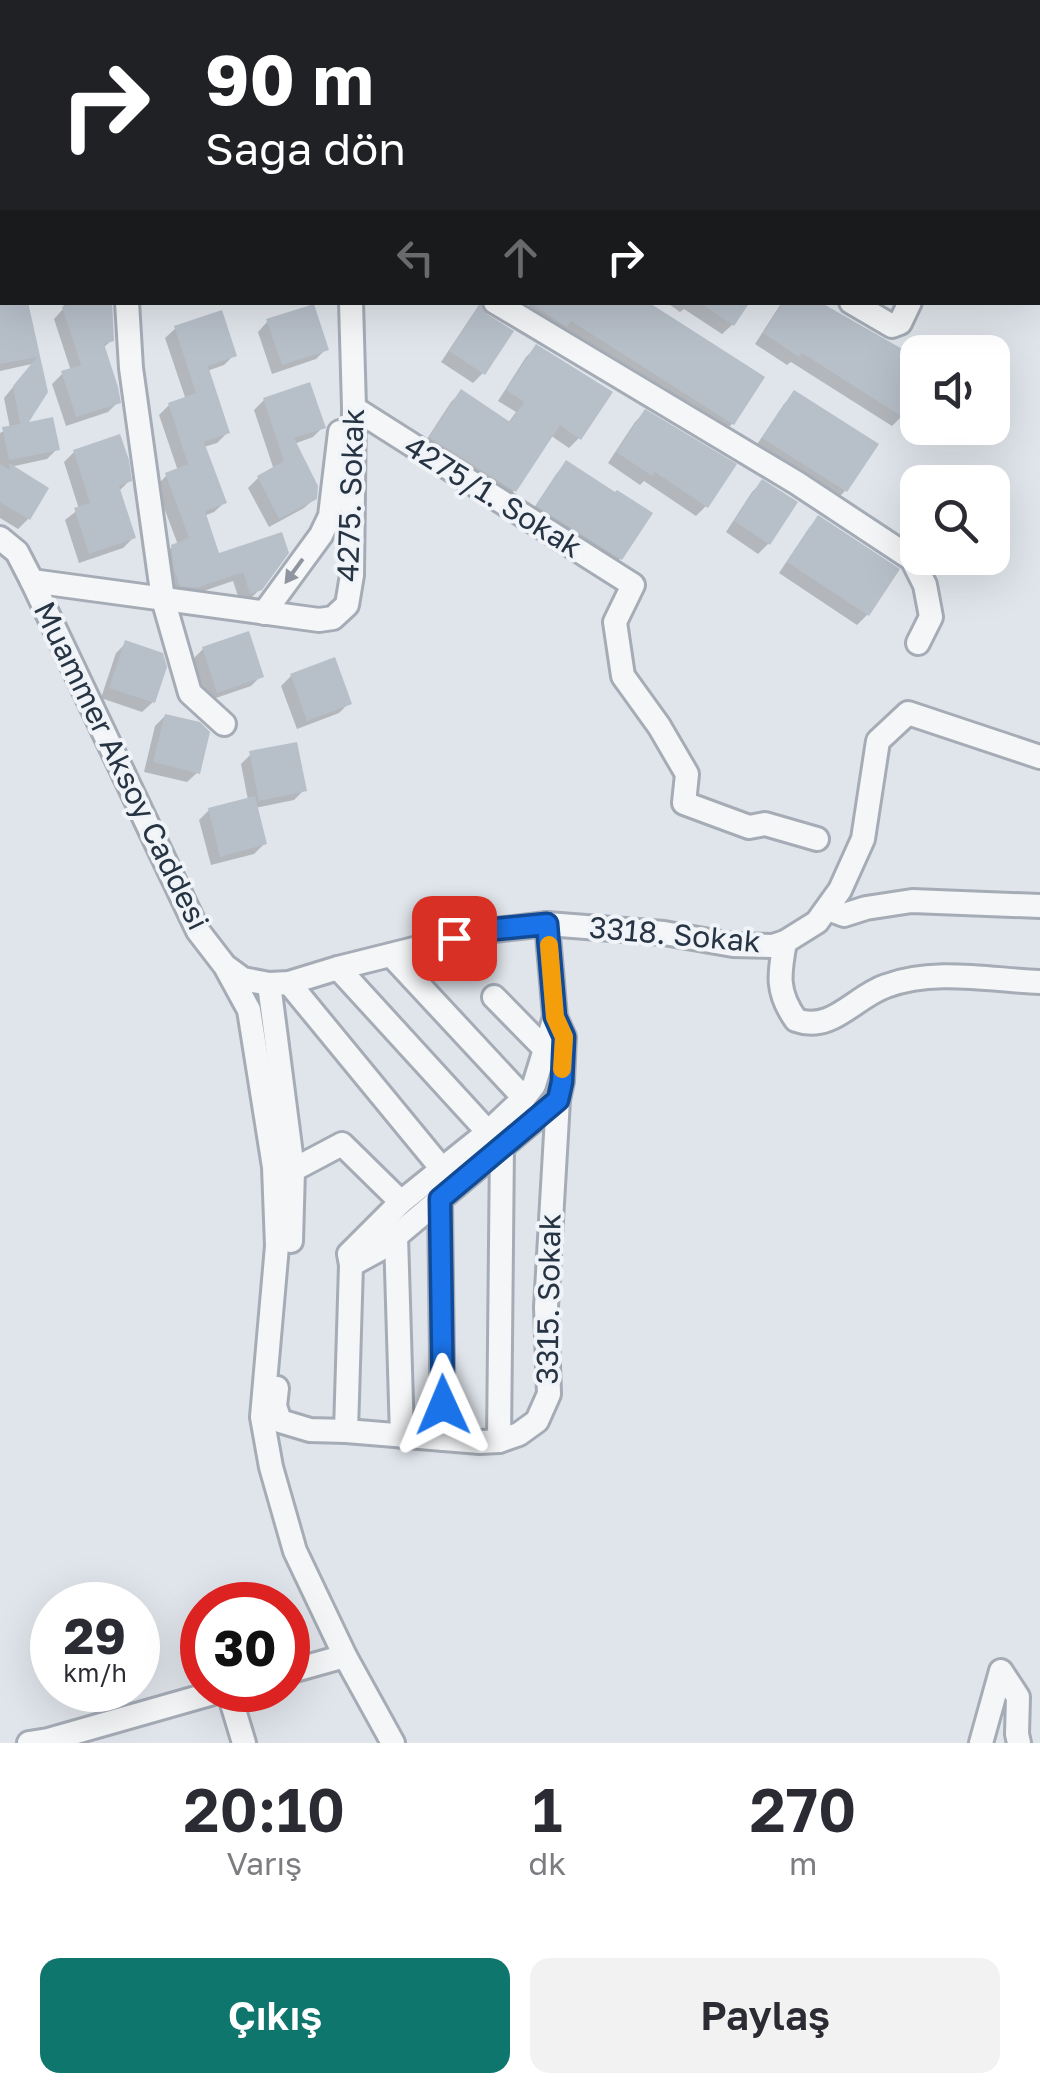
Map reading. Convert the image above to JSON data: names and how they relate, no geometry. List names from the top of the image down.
{
  "streets": {
    "street": [
      "4275. Sokak",
      "4275/1. Sokak",
      "Muammer Aksoy Caddesi",
      "3318. Sokak",
      "3315. Sokak"
    ]
  },
  "crossings": [
    ["4275. Sokak", "4275/1. Sokak"],
    ["4275. Sokak", "Muammer Aksoy Caddesi"]
  ],
  "page": {
    "turn": ["90 m", "Sağa dön"],
    "speed": "29 km/h",
    "limit": "30",
    "eta": [
      "20:10",
      "Varış",
      "1",
      "dk",
      "270",
      "m"
    ],
    "buttons": ["Çıkış", "Paylaş"]
  }
}
